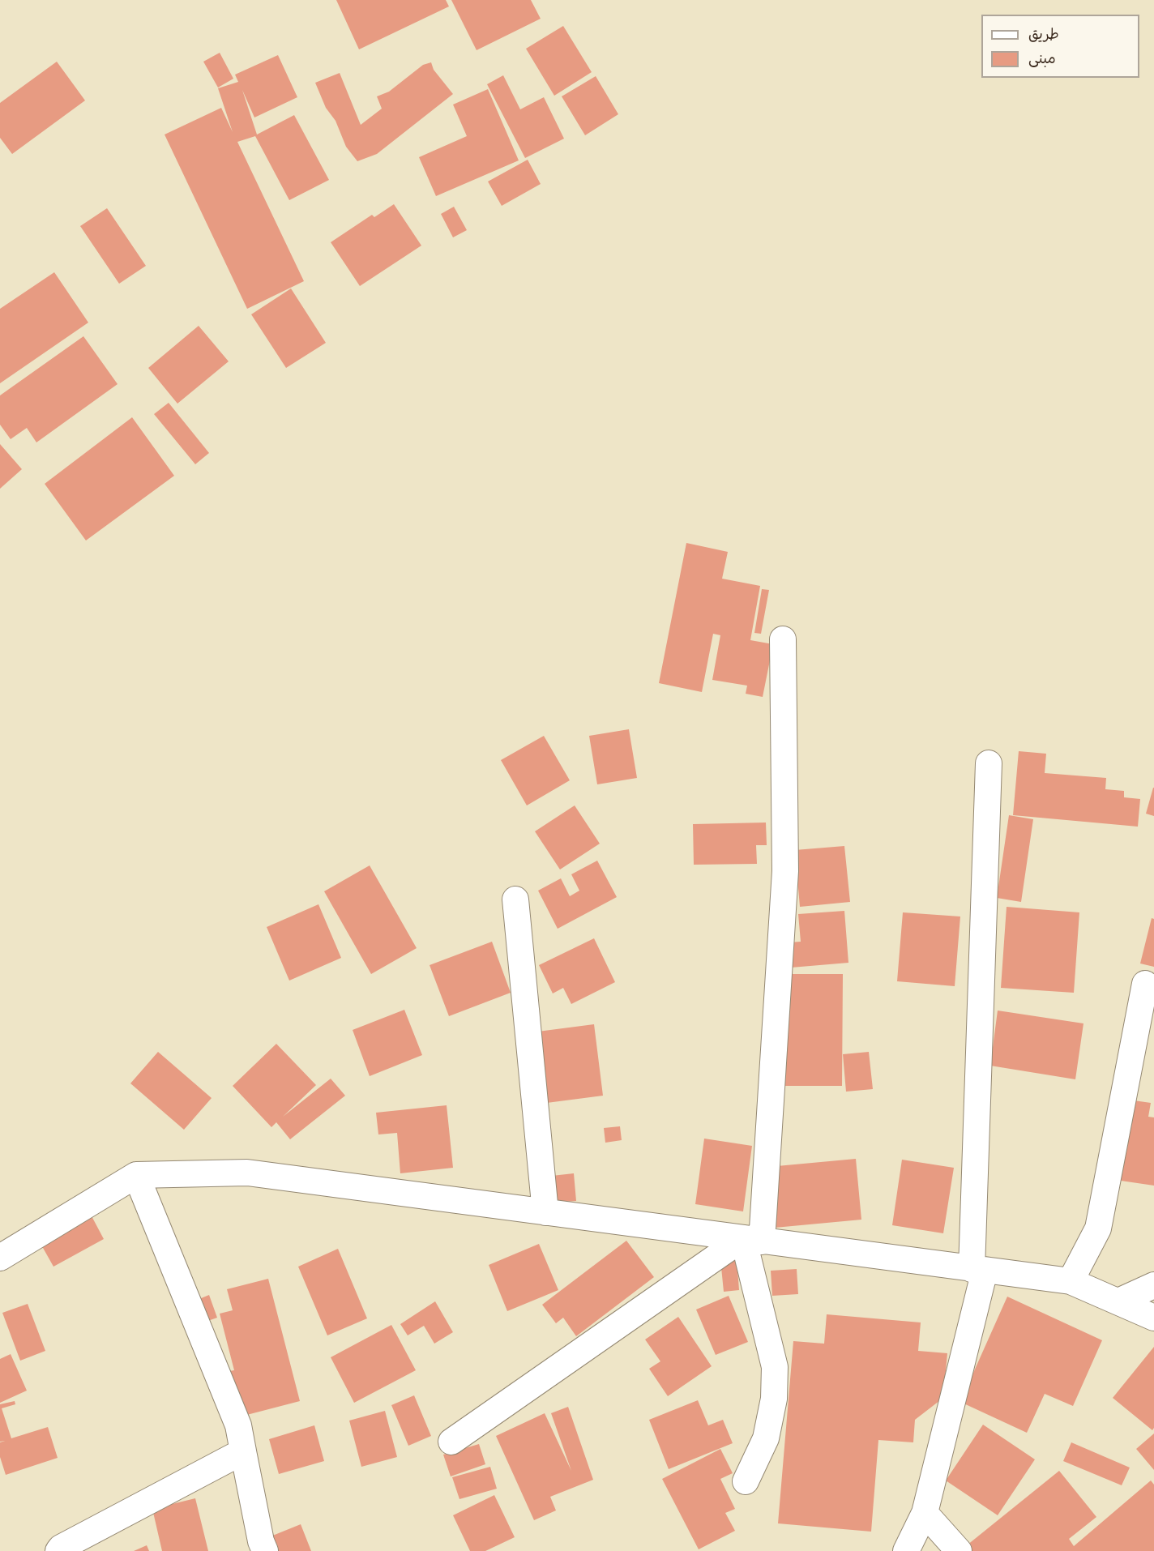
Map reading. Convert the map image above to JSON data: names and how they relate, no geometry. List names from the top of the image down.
{
  "legend": ["طريق", "مبنى"]
}
